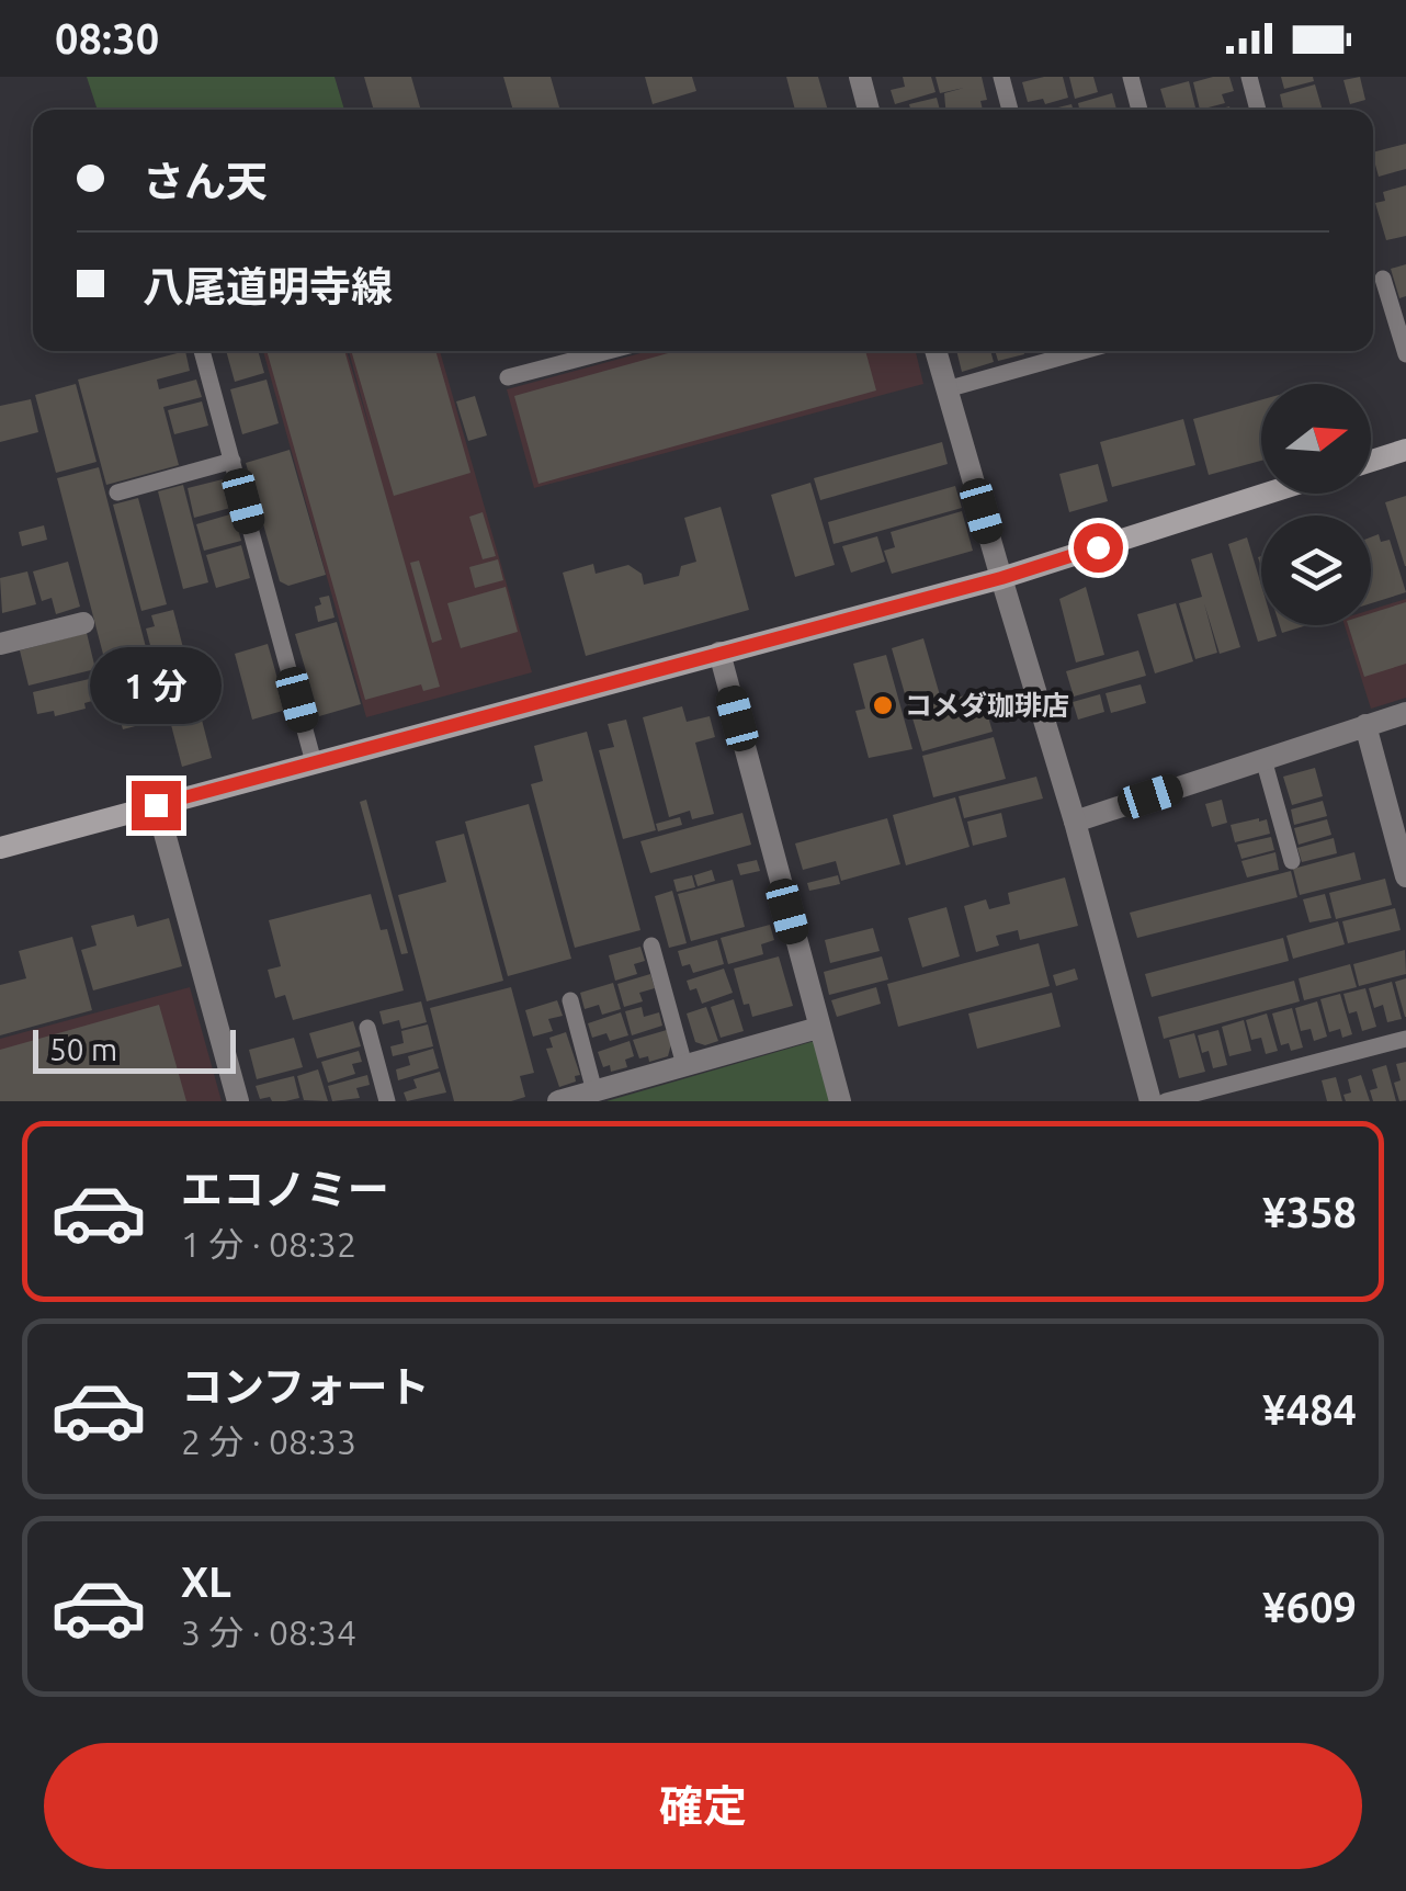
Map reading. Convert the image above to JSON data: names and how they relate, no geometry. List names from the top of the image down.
{
  "places": ["コメダ珈琲店"],
  "scale_bar": "50 m",
  "north": "right",
  "page": {
    "status": "08:30",
    "banner": ["さん天", "八尾道明寺線"],
    "bubble": "1 分",
    "scale": "50 m",
    "list": [
      {
        "name": "エコノミー",
        "note": "1 分 · 08:32",
        "value": "¥358"
      },
      {
        "name": "コンフォート",
        "note": "2 分 · 08:33",
        "value": "¥484"
      },
      {
        "name": "XL",
        "note": "3 分 · 08:34",
        "value": "¥609"
      }
    ],
    "buttons": "確定"
  }
}
